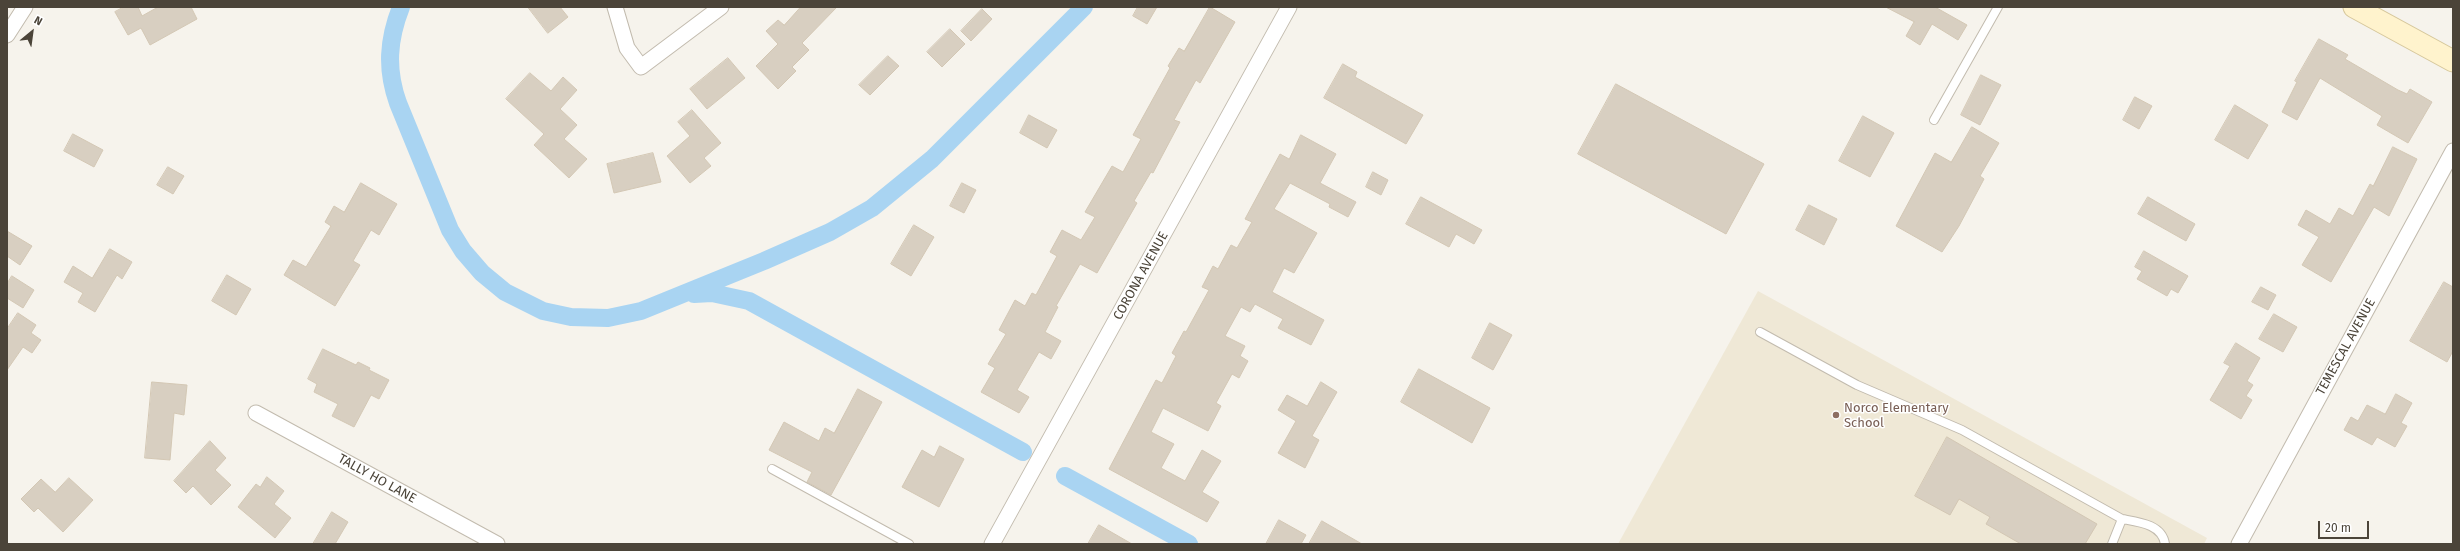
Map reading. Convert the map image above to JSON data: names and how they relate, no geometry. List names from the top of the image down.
{
  "streets": {
    "street": ["CORONA AVENUE", "TEMESCAL AVENUE", "TALLY HO LANE"]
  },
  "places": ["Norco Elementary School"],
  "scale_bar": "20 m",
  "north": "top right"
}
